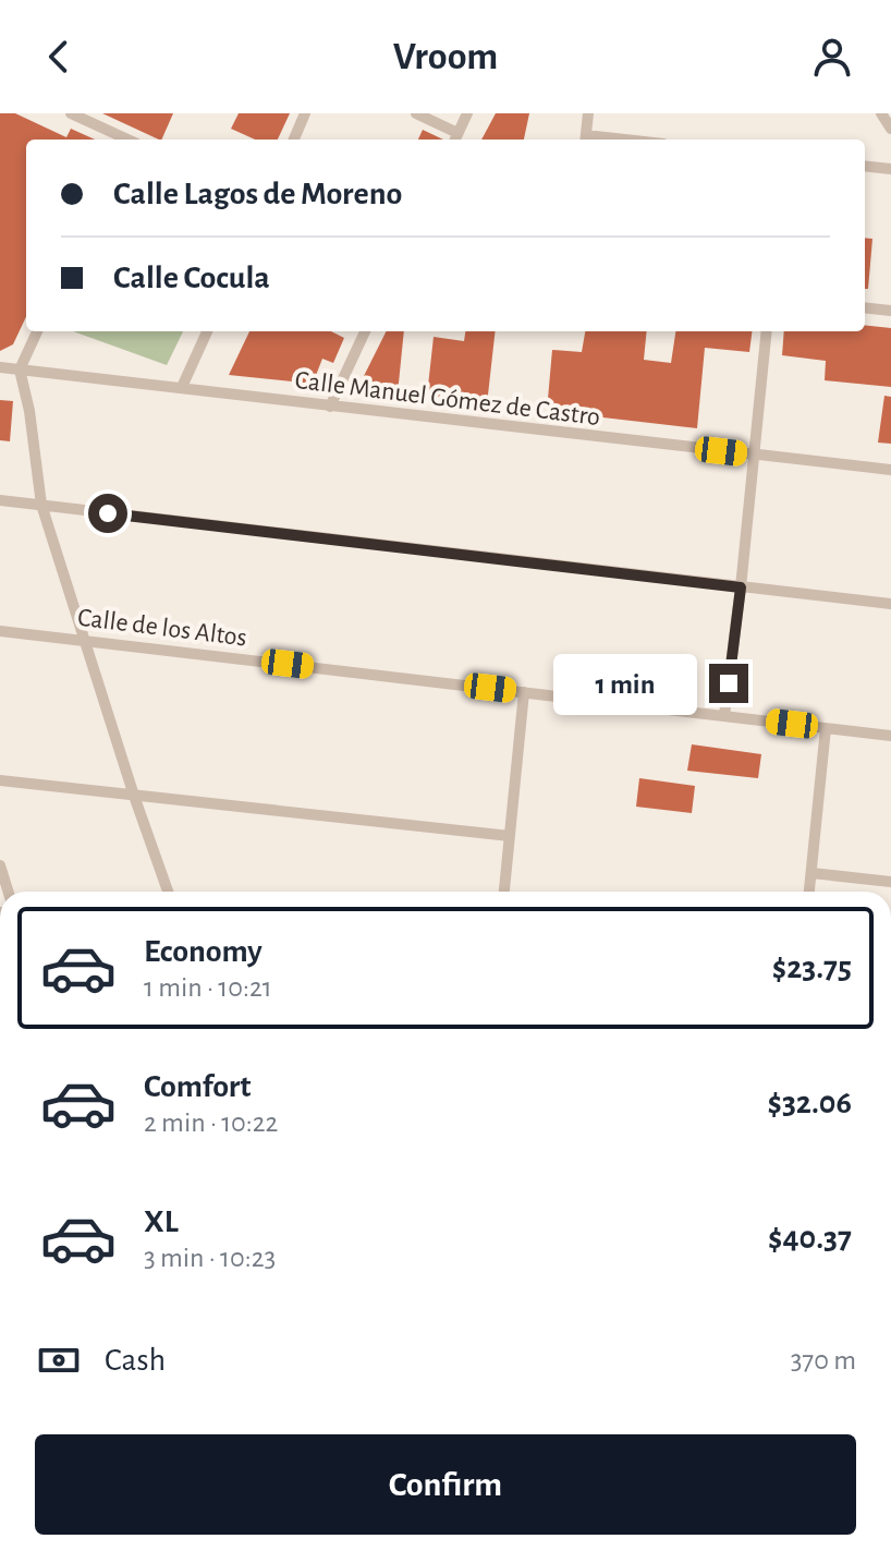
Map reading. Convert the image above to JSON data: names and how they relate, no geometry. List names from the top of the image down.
{
  "streets": {
    "street": ["Calle Manuel Gómez de Castro", "Calle de los Altos"]
  },
  "page": {
    "header": "Vroom",
    "banner": ["Calle Lagos de Moreno", "Calle Cocula"],
    "bubble": "1 min",
    "list": [
      {
        "name": "Economy",
        "note": "1 min · 10:21",
        "value": "$23.75"
      },
      {
        "name": "Comfort",
        "note": "2 min · 10:22",
        "value": "$32.06"
      },
      {
        "name": "XL",
        "note": "3 min · 10:23",
        "value": "$40.37"
      }
    ],
    "pay": ["Cash", "370 m"],
    "buttons": "Confirm"
  }
}
